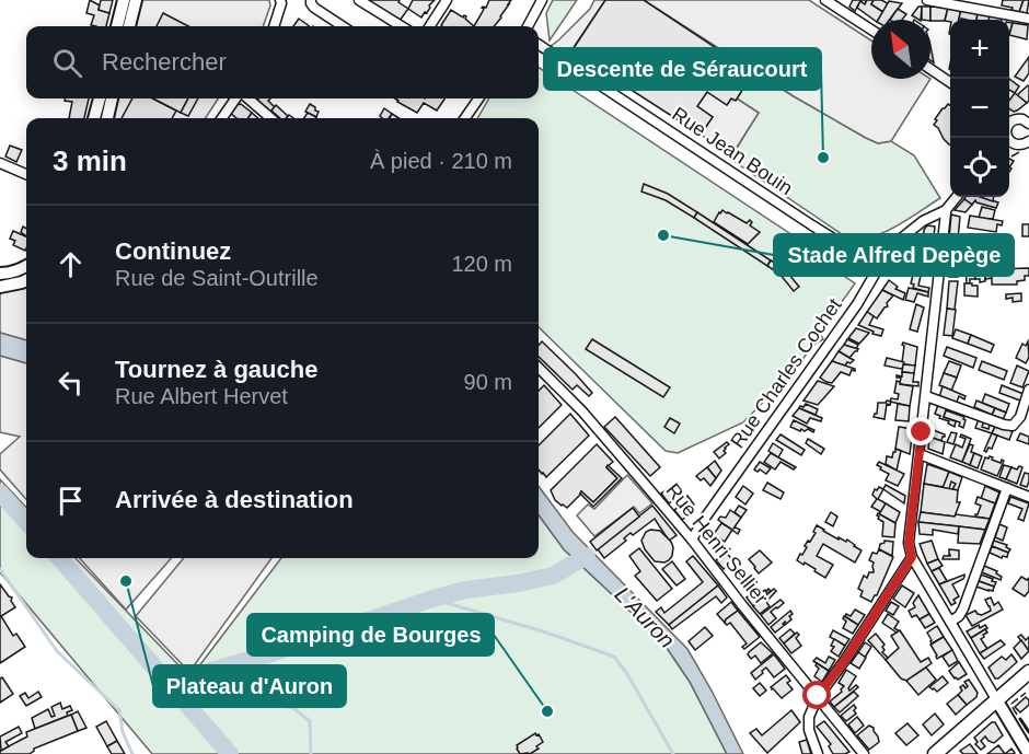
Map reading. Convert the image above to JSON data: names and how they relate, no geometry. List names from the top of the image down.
{
  "streets": {
    "street": ["Rue Jean Bouin", "Rue Charles Cochet", "Rue Henri Sellier"]
  },
  "crossings": [
    ["Rue Jean Bouin", "Rue Charles Cochet"],
    ["Rue Charles Cochet", "Rue Henri Sellier"]
  ],
  "water": ["L'Auron"],
  "places": [
    "Descente de Séraucourt",
    "Stade Alfred Depège",
    "Plateau d'Auron",
    "Camping de Bourges"
  ],
  "north": "top left",
  "page": {
    "map_buttons": ["+", "−"],
    "search": "Rechercher",
    "heading": ["3 min", "À pied · 210 m"],
    "list": [
      ["Continuez", "Rue de Saint-Outrille", "120 m"],
      ["Tournez à gauche", "Rue Albert Hervet", "90 m"],
      "Arrivée à destination"
    ]
  }
}
